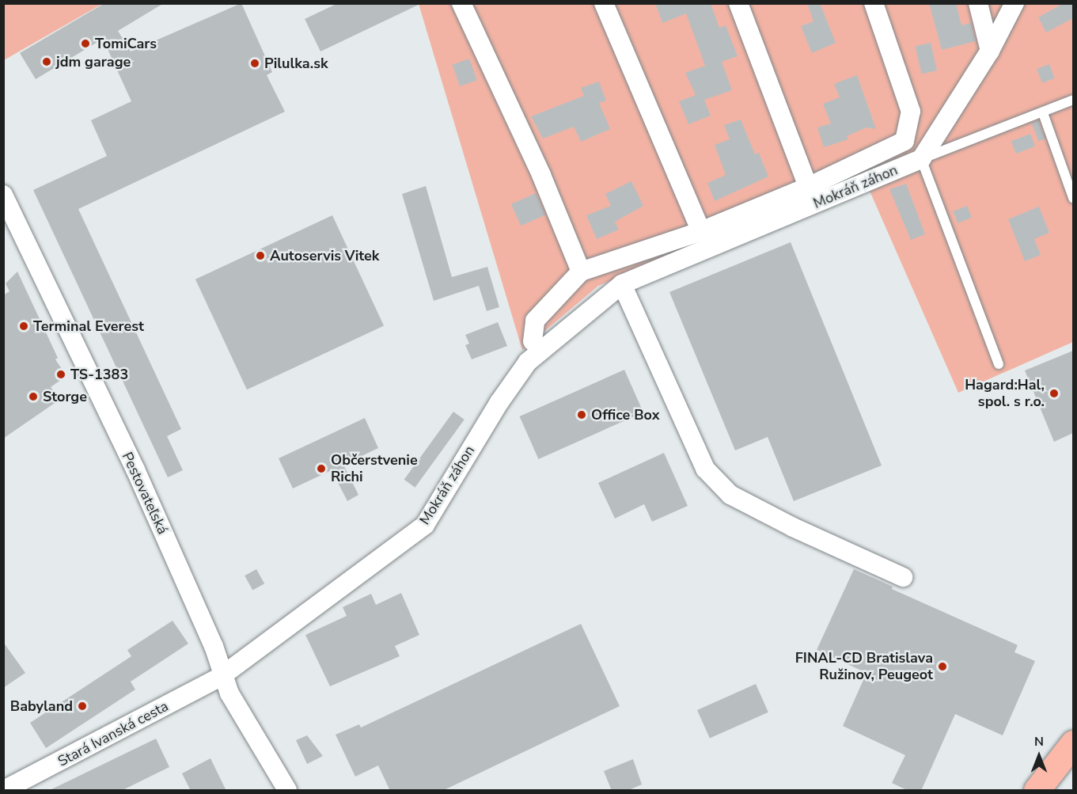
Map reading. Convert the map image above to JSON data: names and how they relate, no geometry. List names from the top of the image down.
{
  "streets": {
    "street": ["Mokráň záhon", "Pestovateľská", "Stará Ivanská cesta"]
  },
  "crossings": [
    ["Mokráň záhon", "Pestovateľská"],
    ["Mokráň záhon", "Stará Ivanská cesta"],
    ["Pestovateľská", "Stará Ivanská cesta"]
  ],
  "places": [
    "TomiCars",
    "jdm garage",
    "Pilulka.sk",
    "Autoservis Vitek",
    "Terminal Everest",
    "TS-1383",
    "Hagard:Hal, spol. s r.o.",
    "Storge",
    "Office Box",
    "Občerstvenie Richi",
    "FINAL-CD Bratislava Ružinov, Peugeot",
    "Babyland"
  ],
  "north": "top"
}
